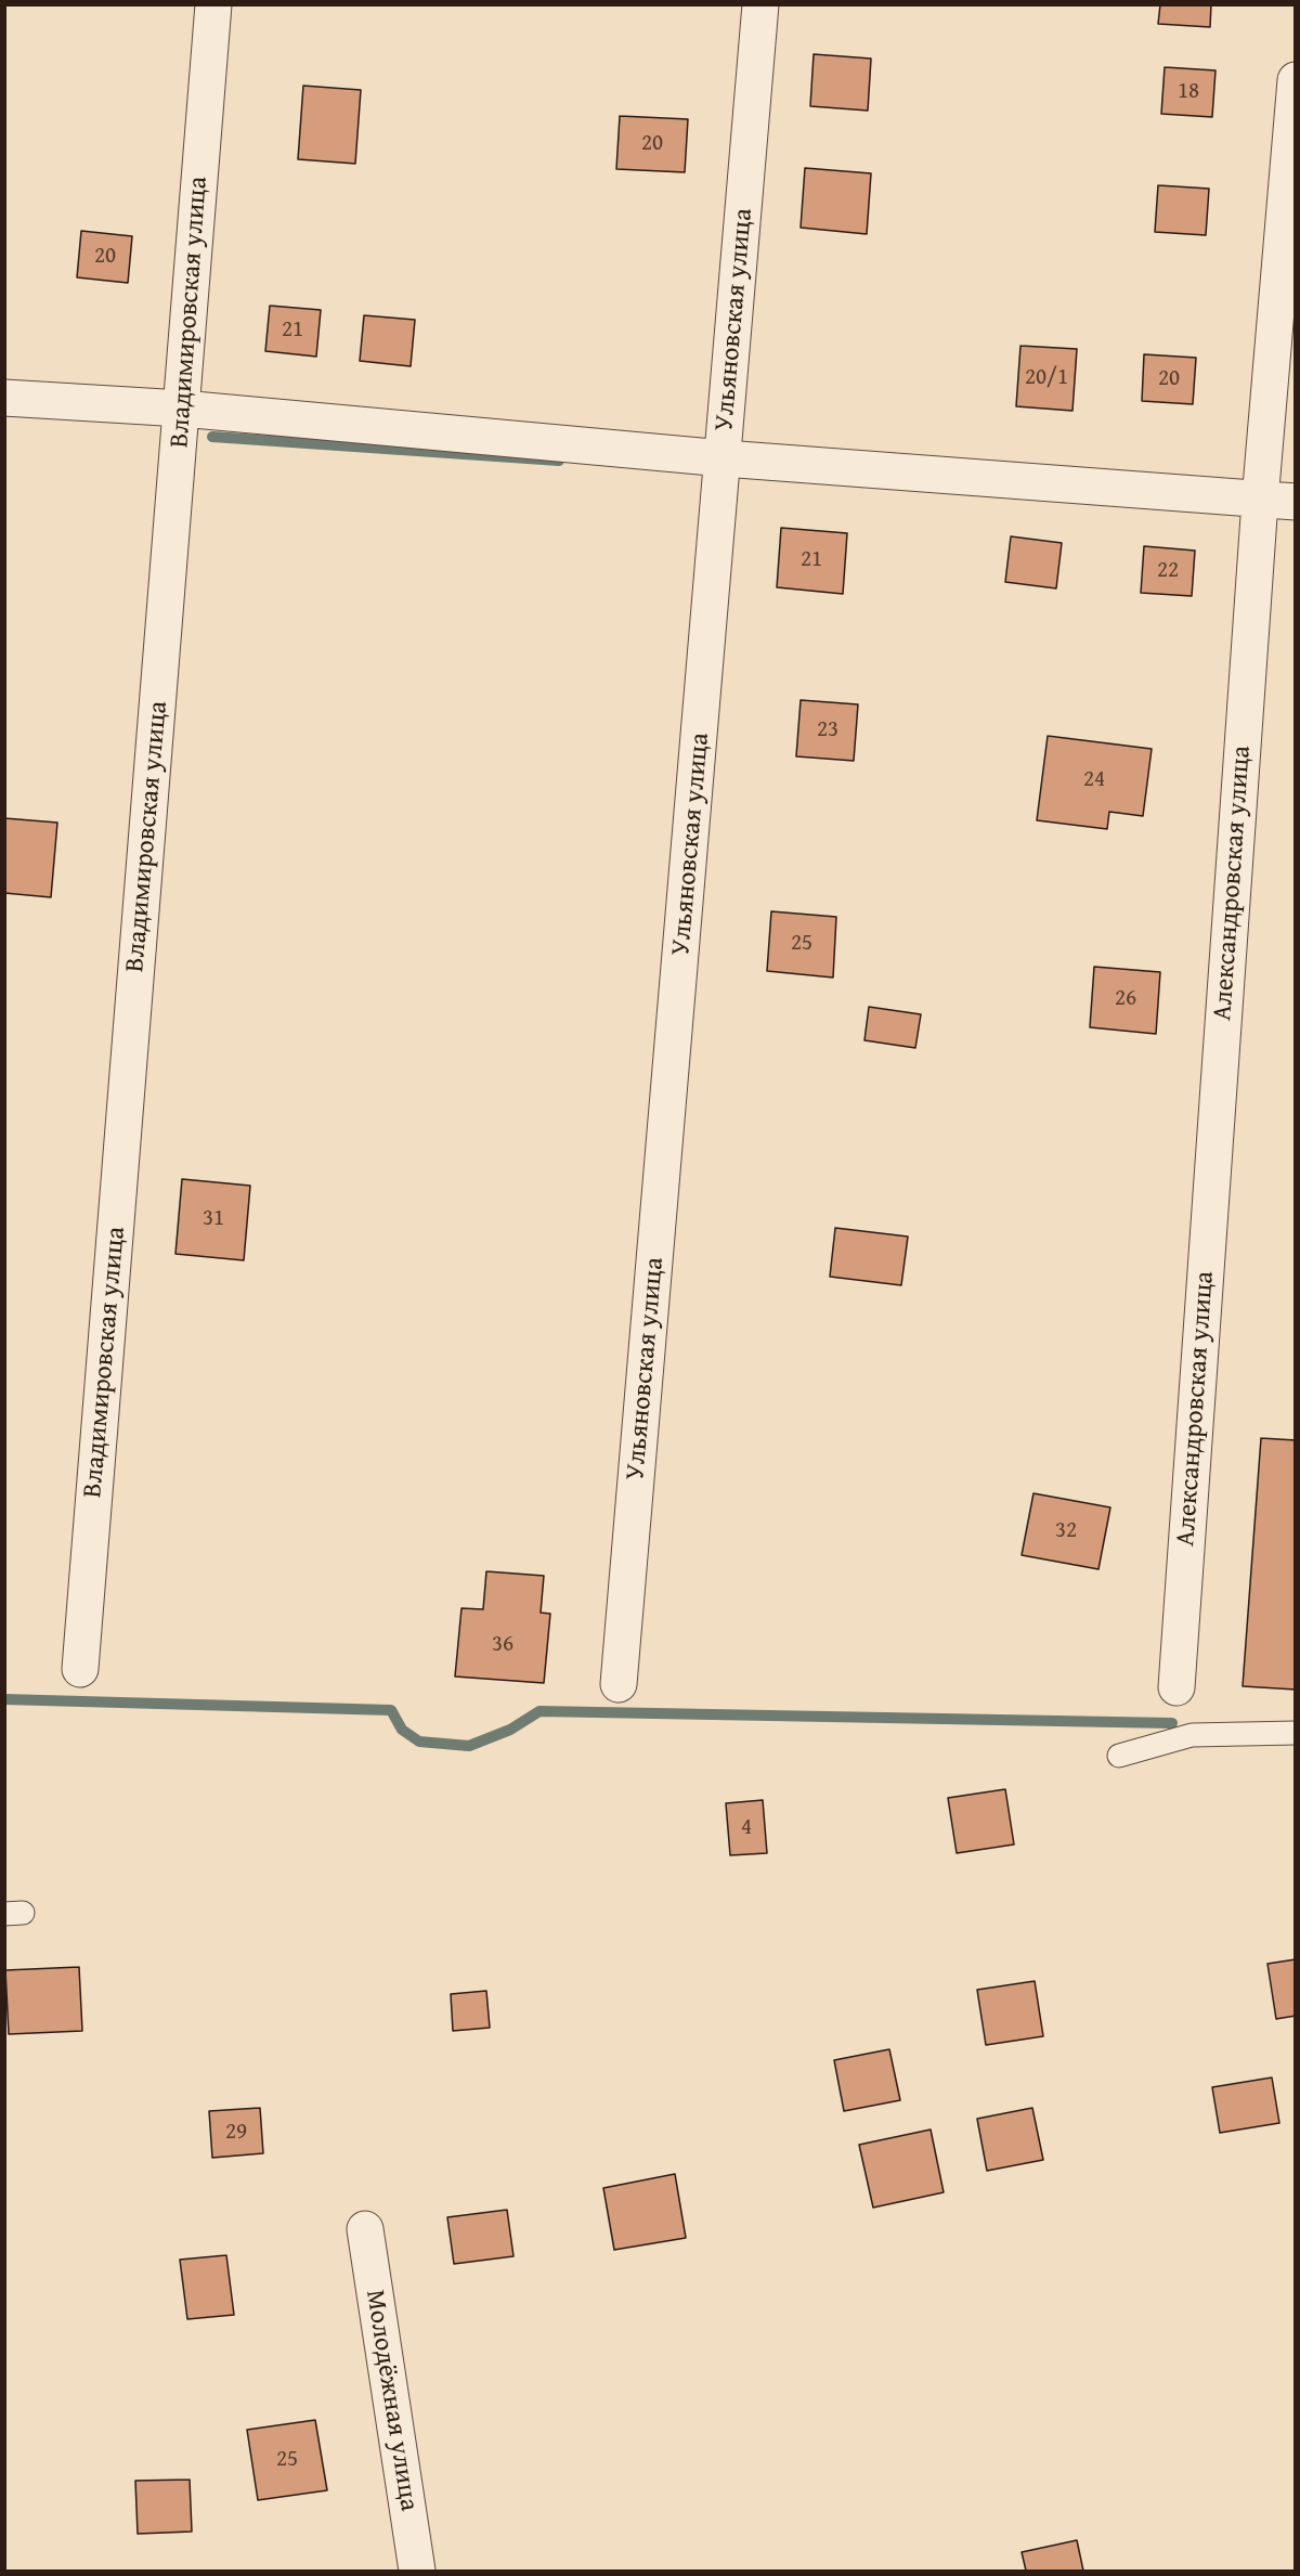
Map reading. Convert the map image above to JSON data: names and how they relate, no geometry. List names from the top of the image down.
{
  "streets": {
    "street": [
      "Владимировская улица",
      "Ульяновская улица",
      "Александровская улица",
      "Молодёжная улица"
    ]
  },
  "house_numbers": [
    "18",
    "20",
    "20",
    "21",
    "20/1",
    "20",
    "21",
    "22",
    "23",
    "24",
    "25",
    "26",
    "31",
    "32",
    "36",
    "4",
    "29",
    "25"
  ]
}
